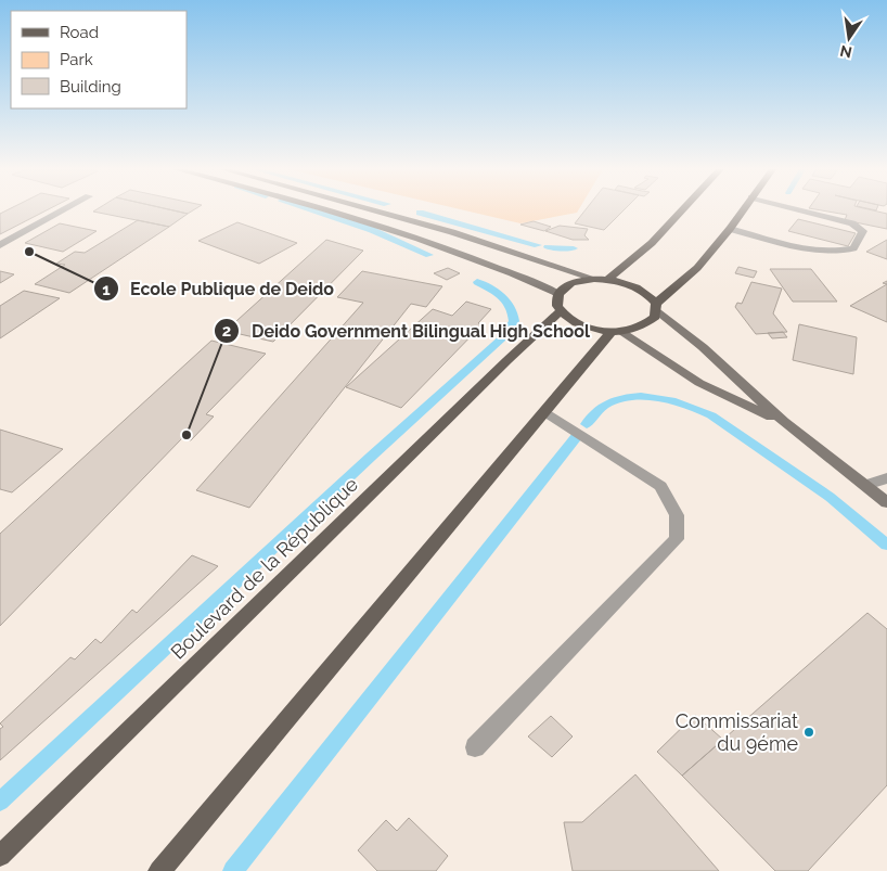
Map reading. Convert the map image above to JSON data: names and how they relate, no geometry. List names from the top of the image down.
{
  "streets": {
    "main road": ["Boulevard de la République"]
  },
  "places": ["Ecole Publique de Deido", "Deido Government Bilingual High School", "Commissariat du 9éme"],
  "legend": ["Road", "Park", "Building"],
  "north": "bottom"
}
